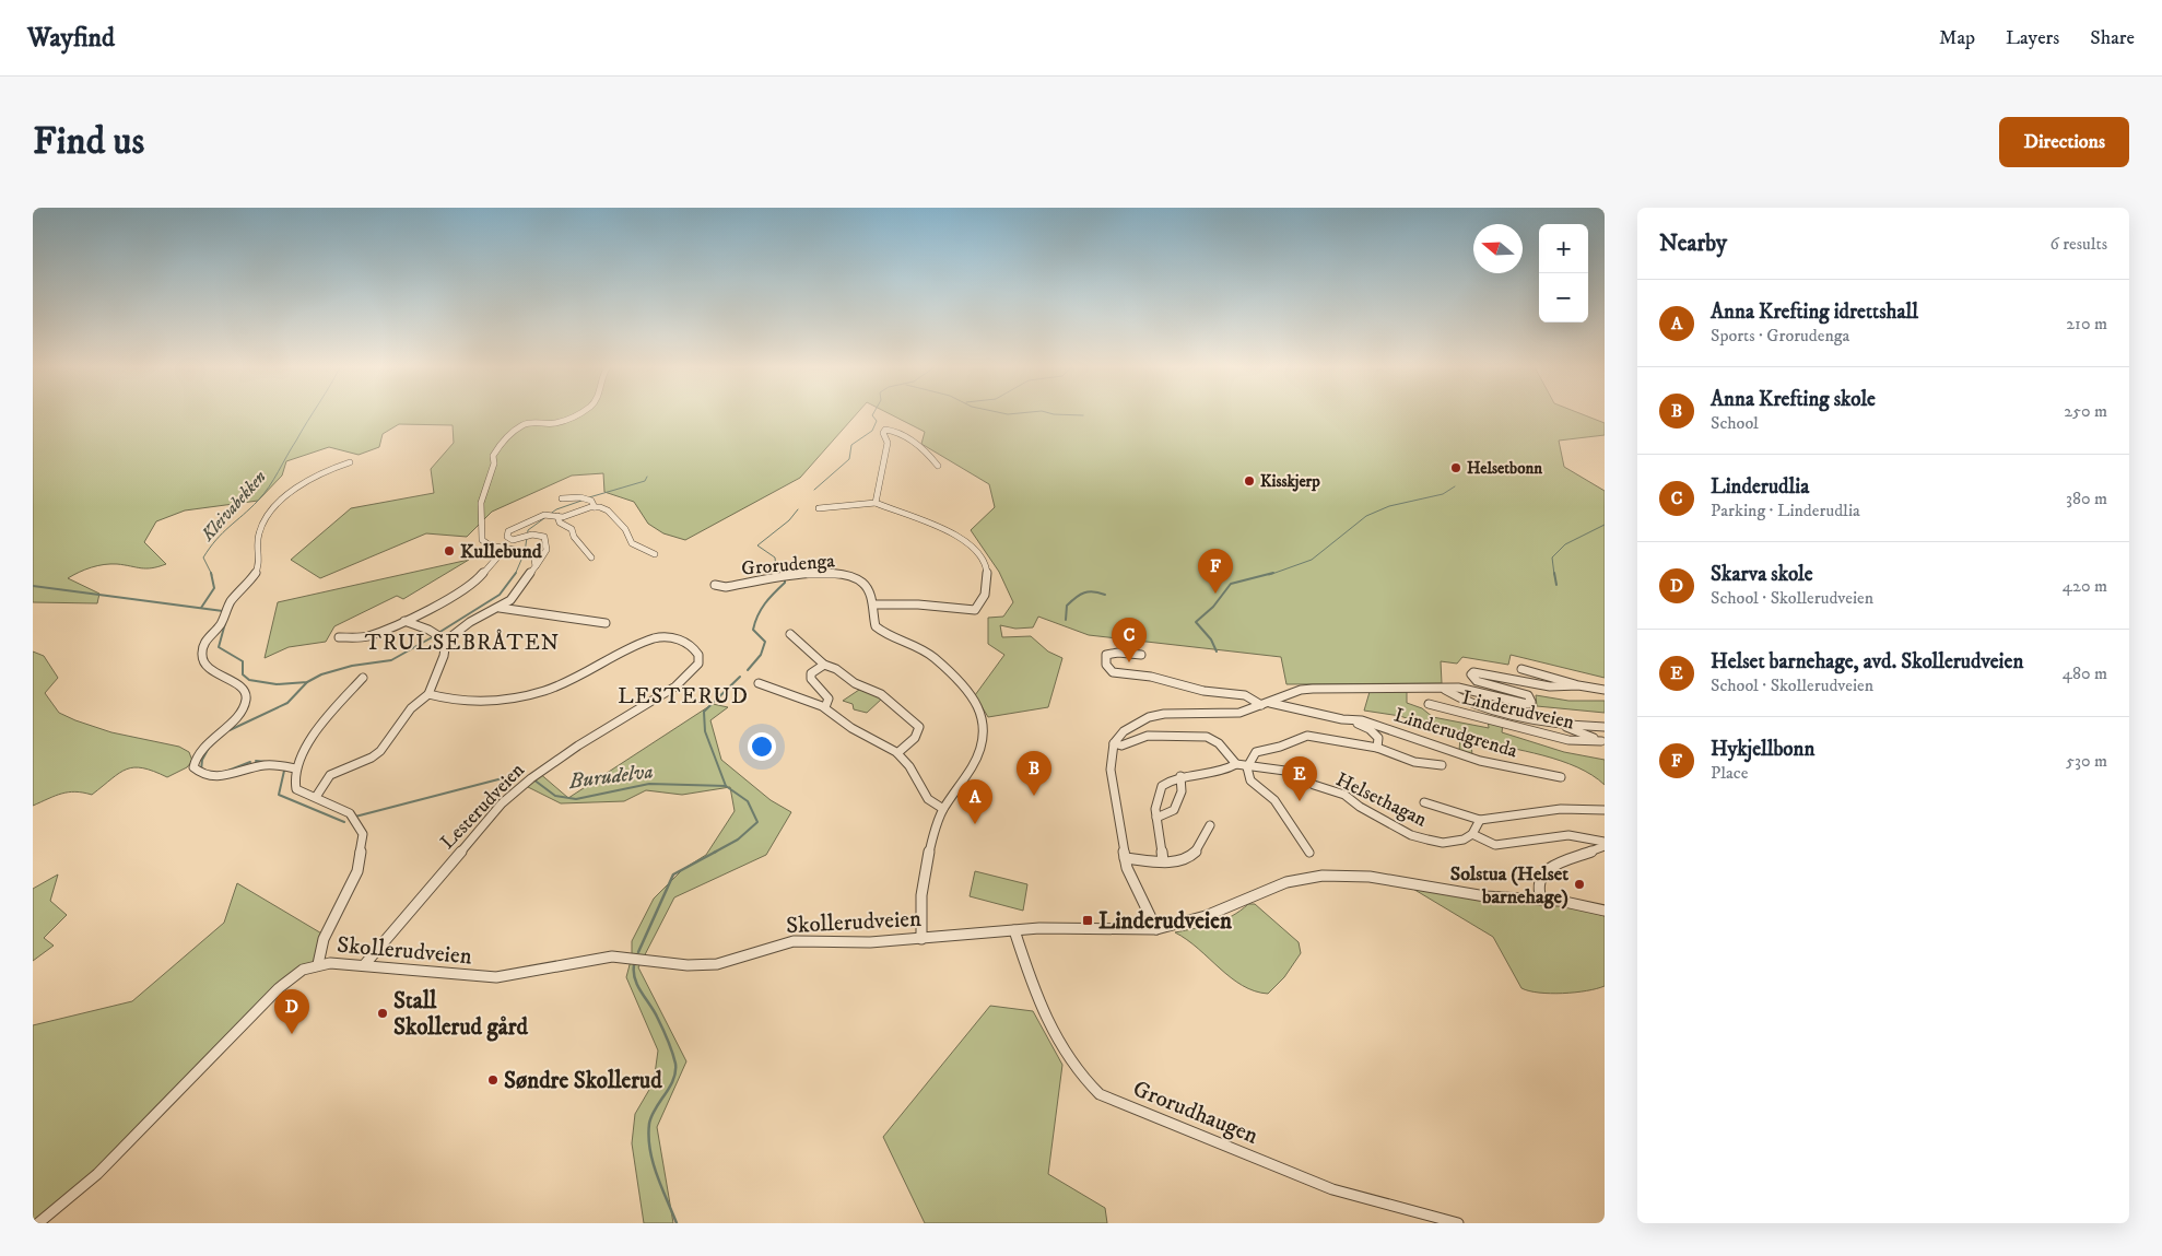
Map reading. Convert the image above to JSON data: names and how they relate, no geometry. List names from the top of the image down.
{
  "streets": {
    "street": [
      "Grorudenga",
      "Linderudveien",
      "Linderudgrenda",
      "Helsethagan",
      "Lesterudveien",
      "Skollerudveien",
      "Grorudhaugen"
    ]
  },
  "crossings": [
    ["Grorudenga", "Skollerudveien"],
    ["Linderudveien", "Linderudgrenda"],
    ["Linderudgrenda", "Helsethagan"],
    ["Lesterudveien", "Skollerudveien"],
    ["Skollerudveien", "Grorudhaugen"]
  ],
  "districts": ["TRULSEBRÅTEN", "LESTERUD"],
  "water": ["Kleivabekken", "Burudelva"],
  "places": {
    "other": [
      "Helsetbonn",
      "Kisskjerp",
      "Kullebund",
      "Solstua (Helset barnehage)",
      "Stall Skollerud gård",
      "Søndre Skollerud"
    ],
    "transit": ["Linderudveien"]
  },
  "north": "left",
  "page": {
    "header": "Wayfind",
    "nav": ["Map", "Layers", "Share"],
    "buttons": "Directions",
    "title": "Find us",
    "heading": ["Nearby", "6 results"],
    "map_buttons": ["+", "−"],
    "list": [
      {
        "mark": "A",
        "name": "Anna Krefting idrettshall",
        "note": "Sports · Grorudenga",
        "value": "210 m"
      },
      {
        "mark": "B",
        "name": "Anna Krefting skole",
        "note": "School",
        "value": "250 m"
      },
      {
        "mark": "C",
        "name": "Linderudlia",
        "note": "Parking · Linderudlia",
        "value": "380 m"
      },
      {
        "mark": "D",
        "name": "Skarva skole",
        "note": "School · Skollerudveien",
        "value": "420 m"
      },
      {
        "mark": "E",
        "name": "Helset barnehage, avd. Skollerudveien",
        "note": "School · Skollerudveien",
        "value": "480 m"
      },
      {
        "mark": "F",
        "name": "Hykjellbonn",
        "note": "Place",
        "value": "530 m"
      }
    ],
    "pins": [
      "F",
      "C",
      "B",
      "E",
      "A",
      "D"
    ]
  }
}
